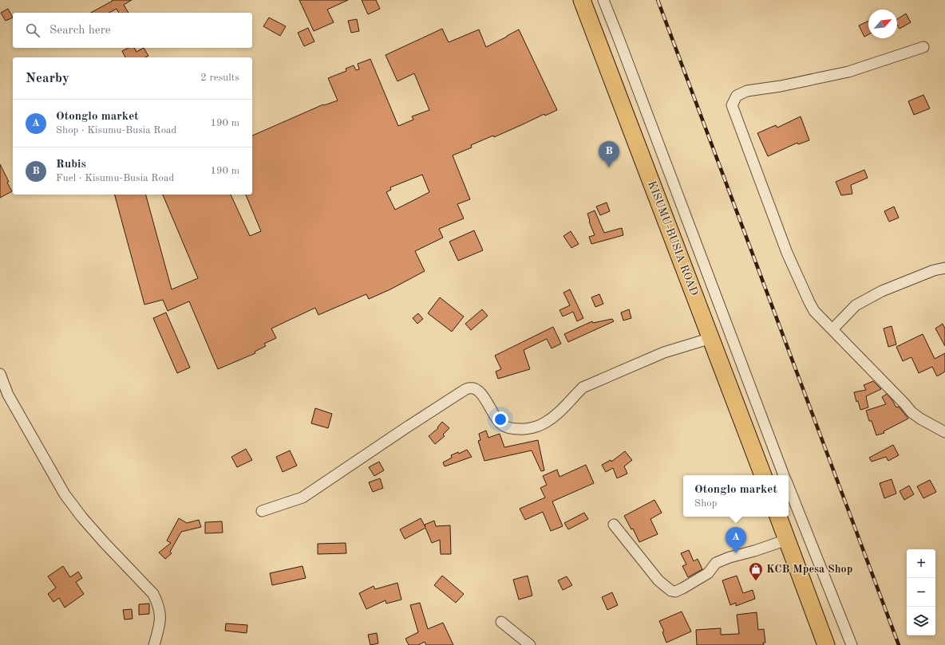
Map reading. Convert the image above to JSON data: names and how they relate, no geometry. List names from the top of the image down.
{
  "streets": {
    "highway": ["KISUMU-BUSIA ROAD"]
  },
  "places": {
    "shop": ["KCB Mpesa Shop"]
  },
  "north": "top right",
  "page": {
    "search": "Search here",
    "heading": ["Nearby", "2 results"],
    "list": [
      {
        "mark": "A",
        "name": "Otonglo market",
        "note": "Shop · Kisumu-Busia Road",
        "value": "190 m"
      },
      {
        "mark": "B",
        "name": "Rubis",
        "note": "Fuel · Kisumu-Busia Road",
        "value": "190 m"
      }
    ],
    "pins": ["B", "A"],
    "popup": ["Otonglo market", "Shop"],
    "map_buttons": ["+", "−"]
  }
}
